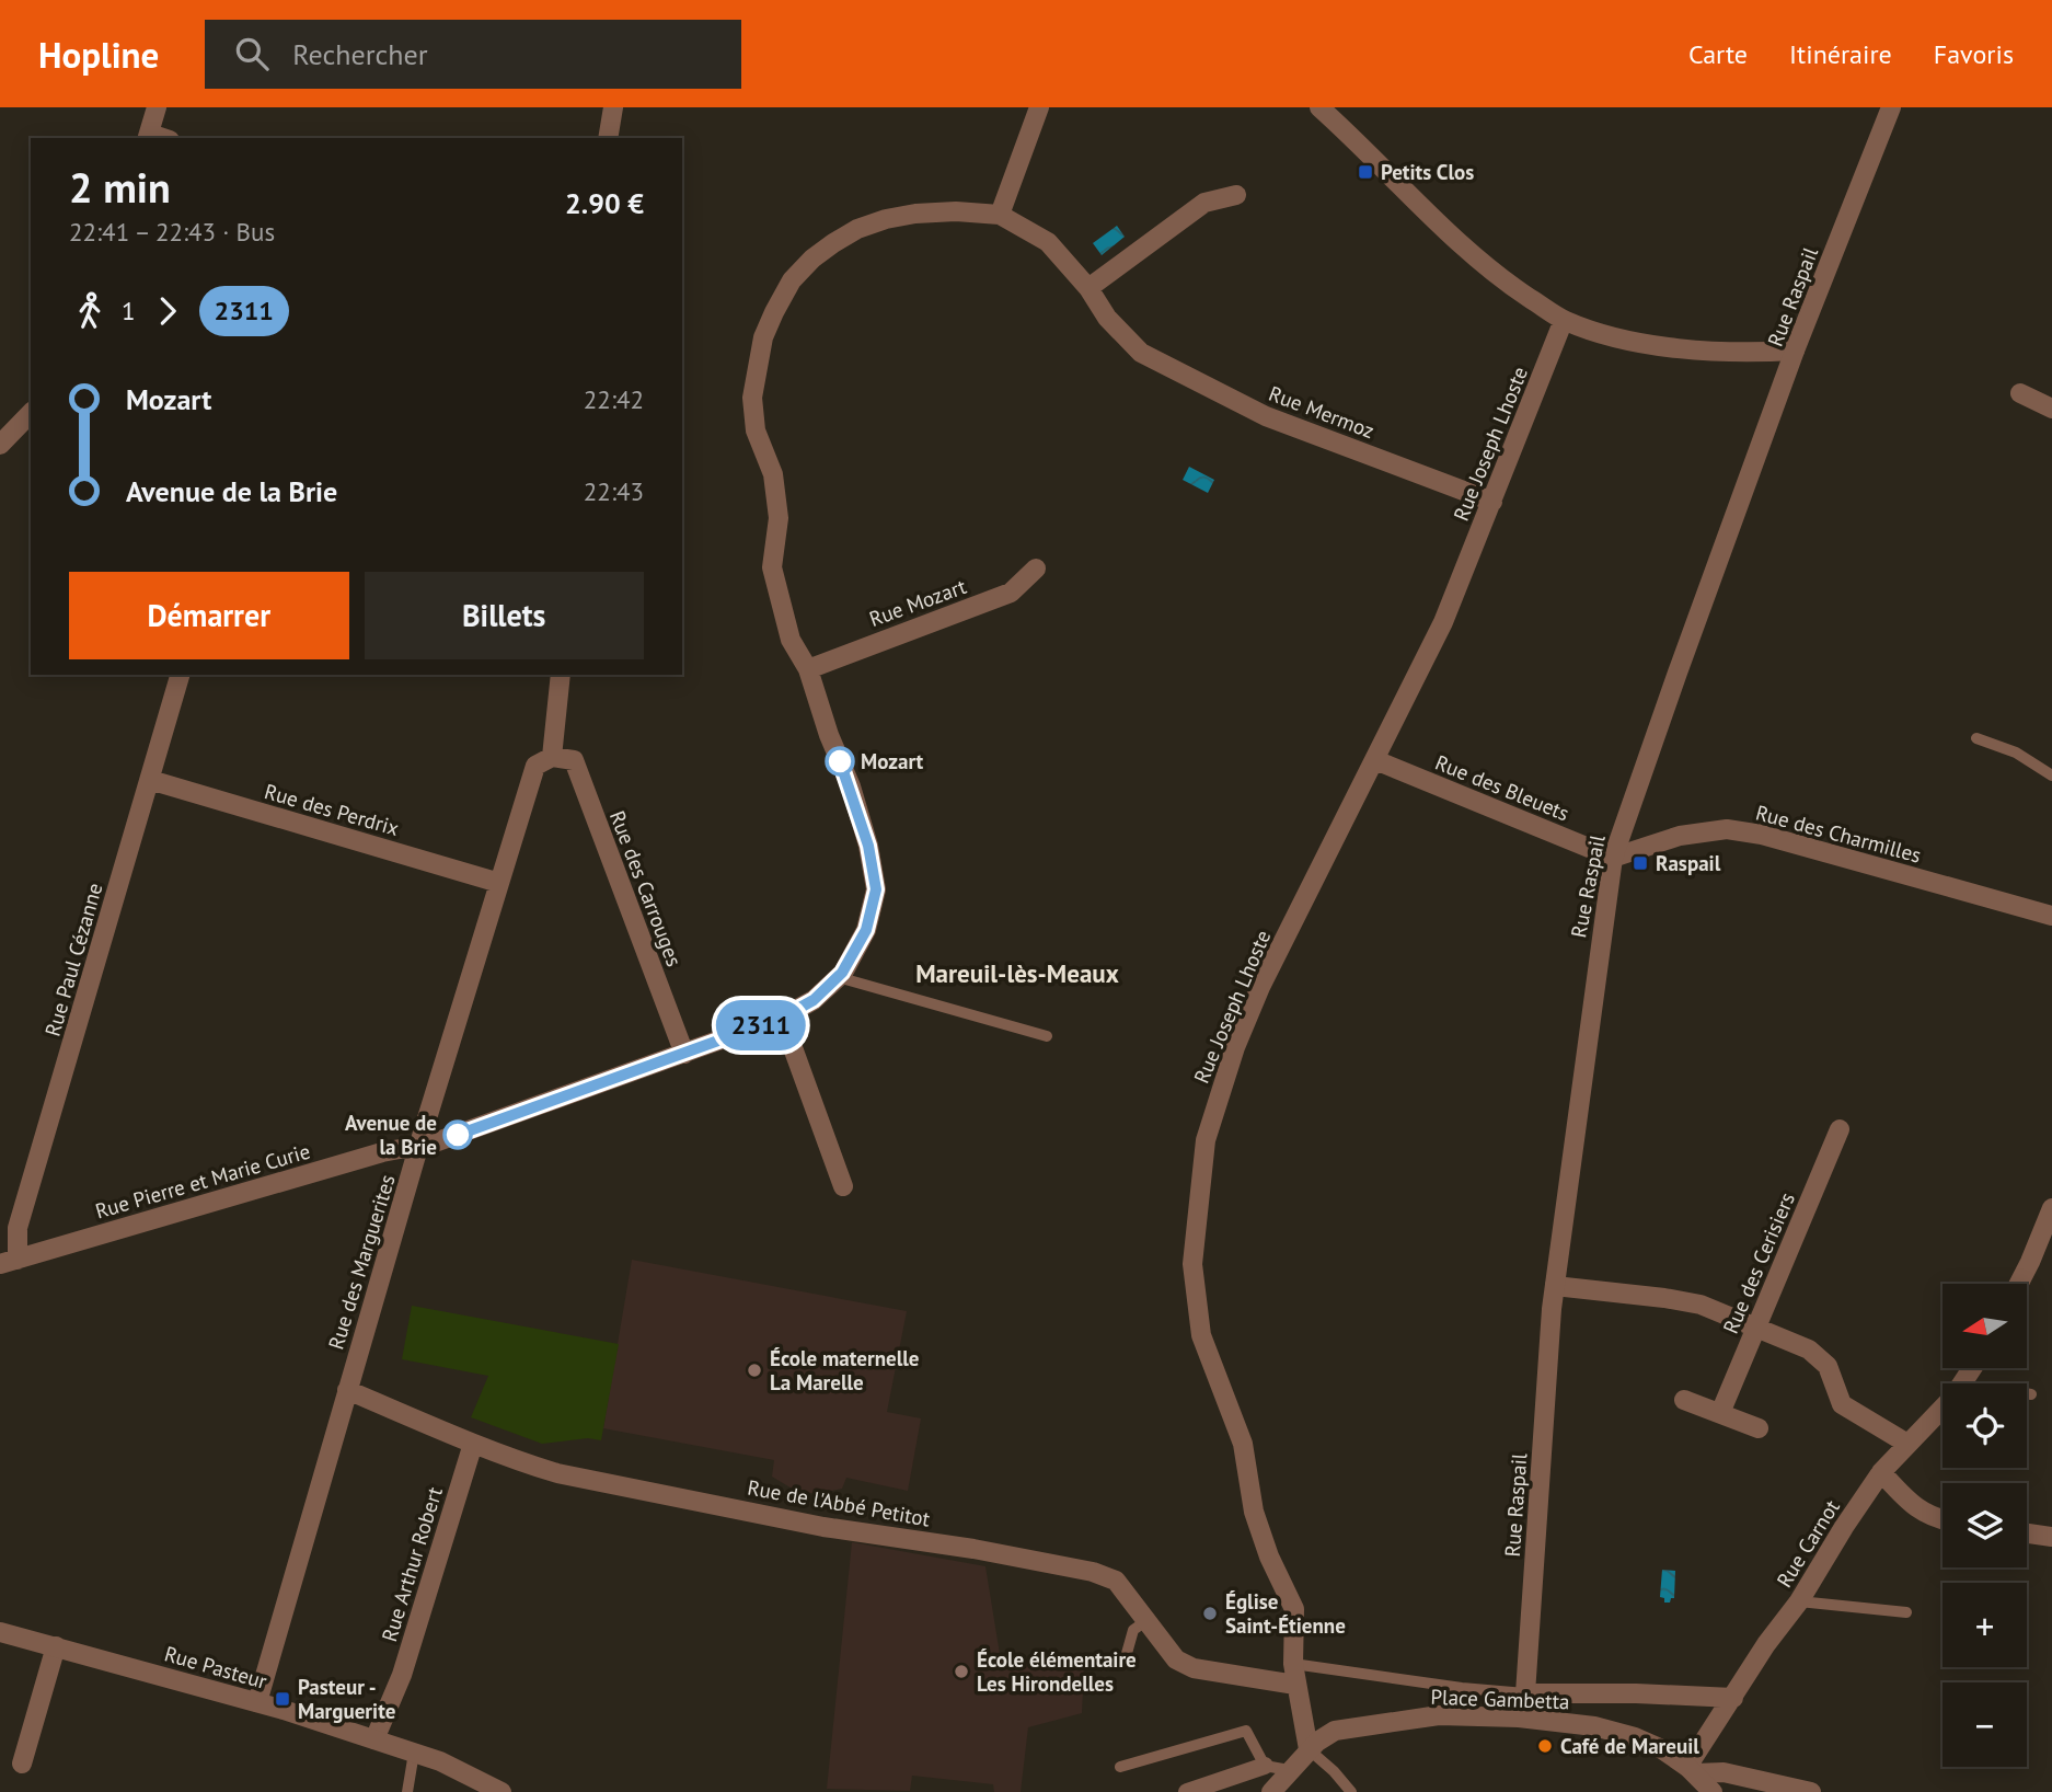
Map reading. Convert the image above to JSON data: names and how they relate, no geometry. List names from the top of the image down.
{
  "streets": {
    "street": [
      "Rue Raspail",
      "Rue Mermoz",
      "Rue Joseph Lhoste",
      "Rue Mozart",
      "Rue des Bleuets",
      "Rue des Perdrix",
      "Rue des Charmilles",
      "Rue des Carrouges",
      "Rue Paul Cézanne",
      "Rue Pierre et Marie Curie",
      "Rue des Marguerites",
      "Rue des Cerisiers",
      "Rue de l'Abbé Petitot",
      "Rue Carnot",
      "Rue Arthur Robert",
      "Rue Pasteur",
      "Place Gambetta"
    ]
  },
  "crossings": [
    ["Rue Raspail", "Rue des Bleuets"],
    ["Rue Raspail", "Rue des Charmilles"],
    ["Rue Raspail", "Place Gambetta"],
    ["Rue Mermoz", "Rue Joseph Lhoste"],
    ["Rue Joseph Lhoste", "Rue des Bleuets"],
    ["Rue Joseph Lhoste", "Rue de l'Abbé Petitot"],
    ["Rue Joseph Lhoste", "Place Gambetta"],
    ["Rue des Bleuets", "Rue des Charmilles"],
    ["Rue des Perdrix", "Rue Paul Cézanne"],
    ["Rue des Perdrix", "Rue des Marguerites"],
    ["Rue des Carrouges", "Rue des Marguerites"],
    ["Rue Paul Cézanne", "Rue Pierre et Marie Curie"],
    ["Rue Pierre et Marie Curie", "Rue des Marguerites"],
    ["Rue des Marguerites", "Rue de l'Abbé Petitot"],
    ["Rue des Marguerites", "Rue Pasteur"],
    ["Rue de l'Abbé Petitot", "Rue Arthur Robert"],
    ["Rue Carnot", "Place Gambetta"],
    ["Rue Arthur Robert", "Rue Pasteur"]
  ],
  "districts": ["Mareuil-lès-Meaux"],
  "places": {
    "transit": ["Petits Clos", "Raspail", "Pasteur - Marguerite"],
    "other": [
      "Mozart",
      "Avenue de la Brie",
      "École maternelle La Marelle",
      "Église Saint-Étienne",
      "École élémentaire Les Hirondelles",
      "Café de Mareuil"
    ]
  },
  "lines": ["bus line 2311"],
  "north": "left",
  "page": {
    "header": "Hopline",
    "search": "Rechercher",
    "nav": ["Carte", "Itinéraire", "Favoris"],
    "on_map": "2311",
    "heading": ["2 min", "22:41 – 22:43 · Bus", "2.90 €"],
    "legs": ["1", "2311"],
    "list": [
      {
        "name": "Mozart",
        "value": "22:42"
      },
      {
        "name": "Avenue de la Brie",
        "value": "22:43"
      }
    ],
    "buttons": ["Démarrer", "Billets"],
    "map_buttons": ["+", "−"]
  }
}
